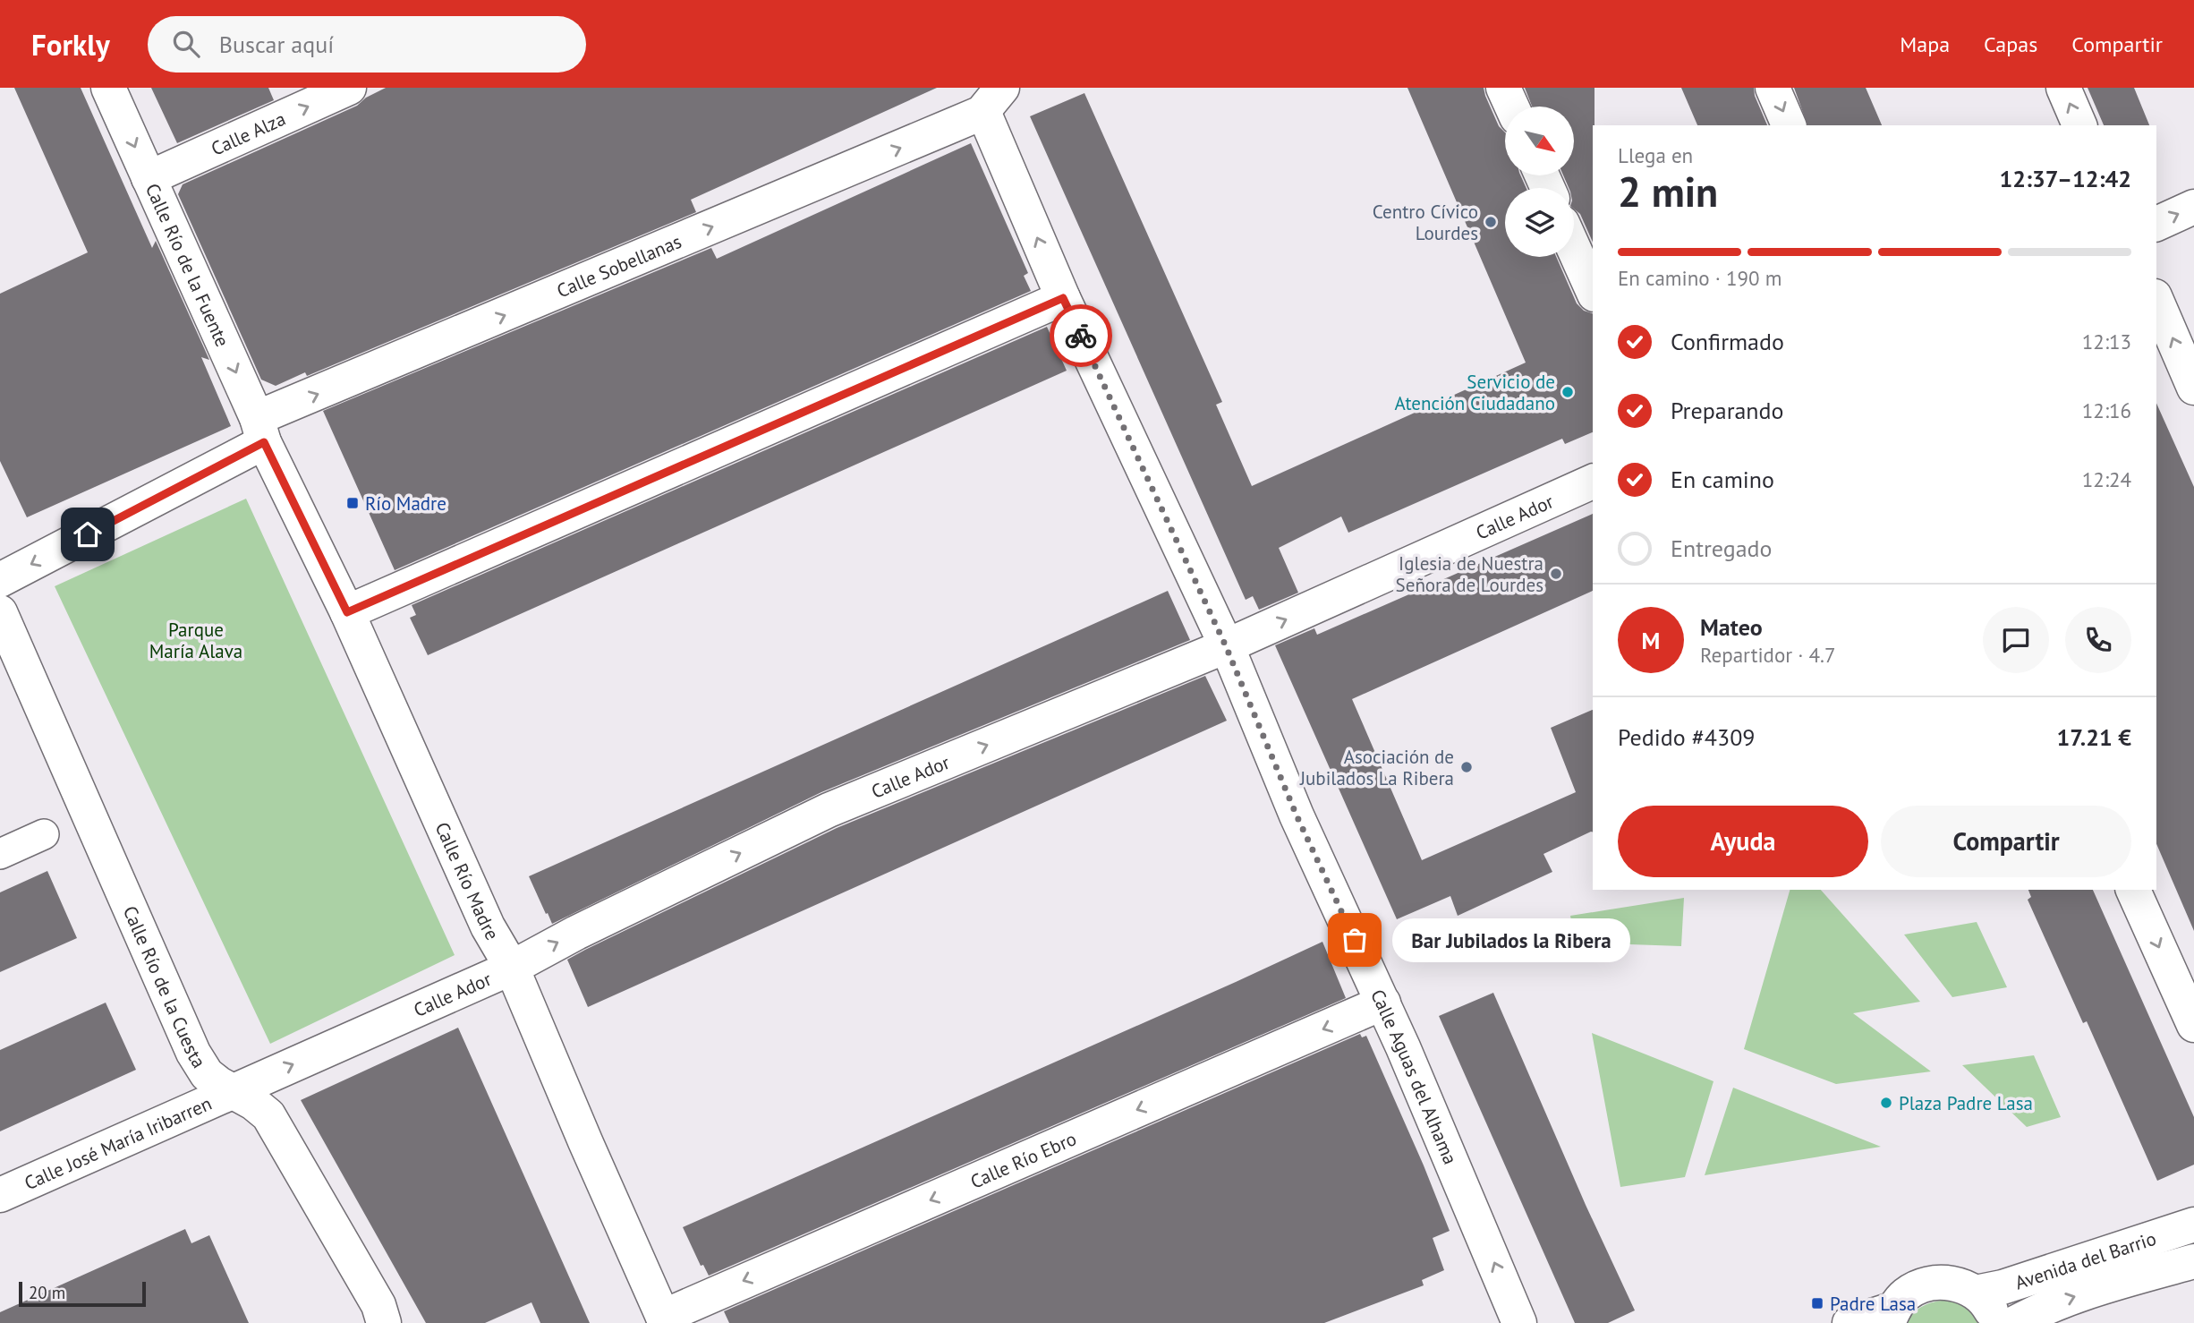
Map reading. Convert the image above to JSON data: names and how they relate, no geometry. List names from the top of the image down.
{
  "streets": {
    "street": [
      "Calle Alza",
      "Calle Río de la Fuente",
      "Calle Sobellanas",
      "Calle Ador",
      "Calle Río Madre",
      "Calle Río de la Cuesta",
      "Calle Aguas del Alhama",
      "Calle José María Iribarren",
      "Calle Río Ebro",
      "Avenida del Barrio"
    ]
  },
  "crossings": [
    ["Calle Alza", "Calle Río de la Fuente"],
    ["Calle Río de la Fuente", "Calle Sobellanas"],
    ["Calle Río de la Fuente", "Calle Río Madre"],
    ["Calle Sobellanas", "Calle Río Madre"],
    ["Calle Sobellanas", "Calle Aguas del Alhama"],
    ["Calle Ador", "Calle Río Madre"],
    ["Calle Ador", "Calle Río de la Cuesta"],
    ["Calle Ador", "Calle Aguas del Alhama"],
    ["Calle Ador", "Calle José María Iribarren"],
    ["Calle Río Madre", "Calle Río Ebro"],
    ["Calle Río de la Cuesta", "Calle José María Iribarren"],
    ["Calle Aguas del Alhama", "Calle Río Ebro"]
  ],
  "one_way": [
    "Calle Alza",
    "Calle Río de la Fuente",
    "Calle Ador",
    "Calle Aguas del Alhama",
    "Calle Río Ebro"
  ],
  "parks": ["Parque María Alava"],
  "places": {
    "other": [
      "Centro Cívico Lourdes",
      "Servicio de Atención Ciudadano",
      "Iglesia de Nuestra Señora de Lourdes",
      "Asociación de Jubilados La Ribera",
      "Bar Jubilados la Ribera",
      "Plaza Padre Lasa"
    ],
    "transit": ["Río Madre", "Padre Lasa"]
  },
  "scale_bar": "20 m",
  "north": "bottom right",
  "page": {
    "header": "Forkly",
    "search": "Buscar aquí",
    "nav": ["Mapa", "Capas", "Compartir"],
    "heading": ["2 min", "Llega en", "12:37–12:42"],
    "panel": [
      "Mateo",
      "Repartidor · 4.7",
      "Pedido #4309",
      "17.21 €"
    ],
    "bar": "En camino · 190 m",
    "list": [
      ["Confirmado", "12:13"],
      ["Preparando", "12:16"],
      ["En camino", "12:24"],
      "Entregado"
    ],
    "round": "M",
    "buttons": ["Ayuda", "Compartir"],
    "bubble": "Bar Jubilados la Ribera",
    "scale": "20 m"
  }
}
